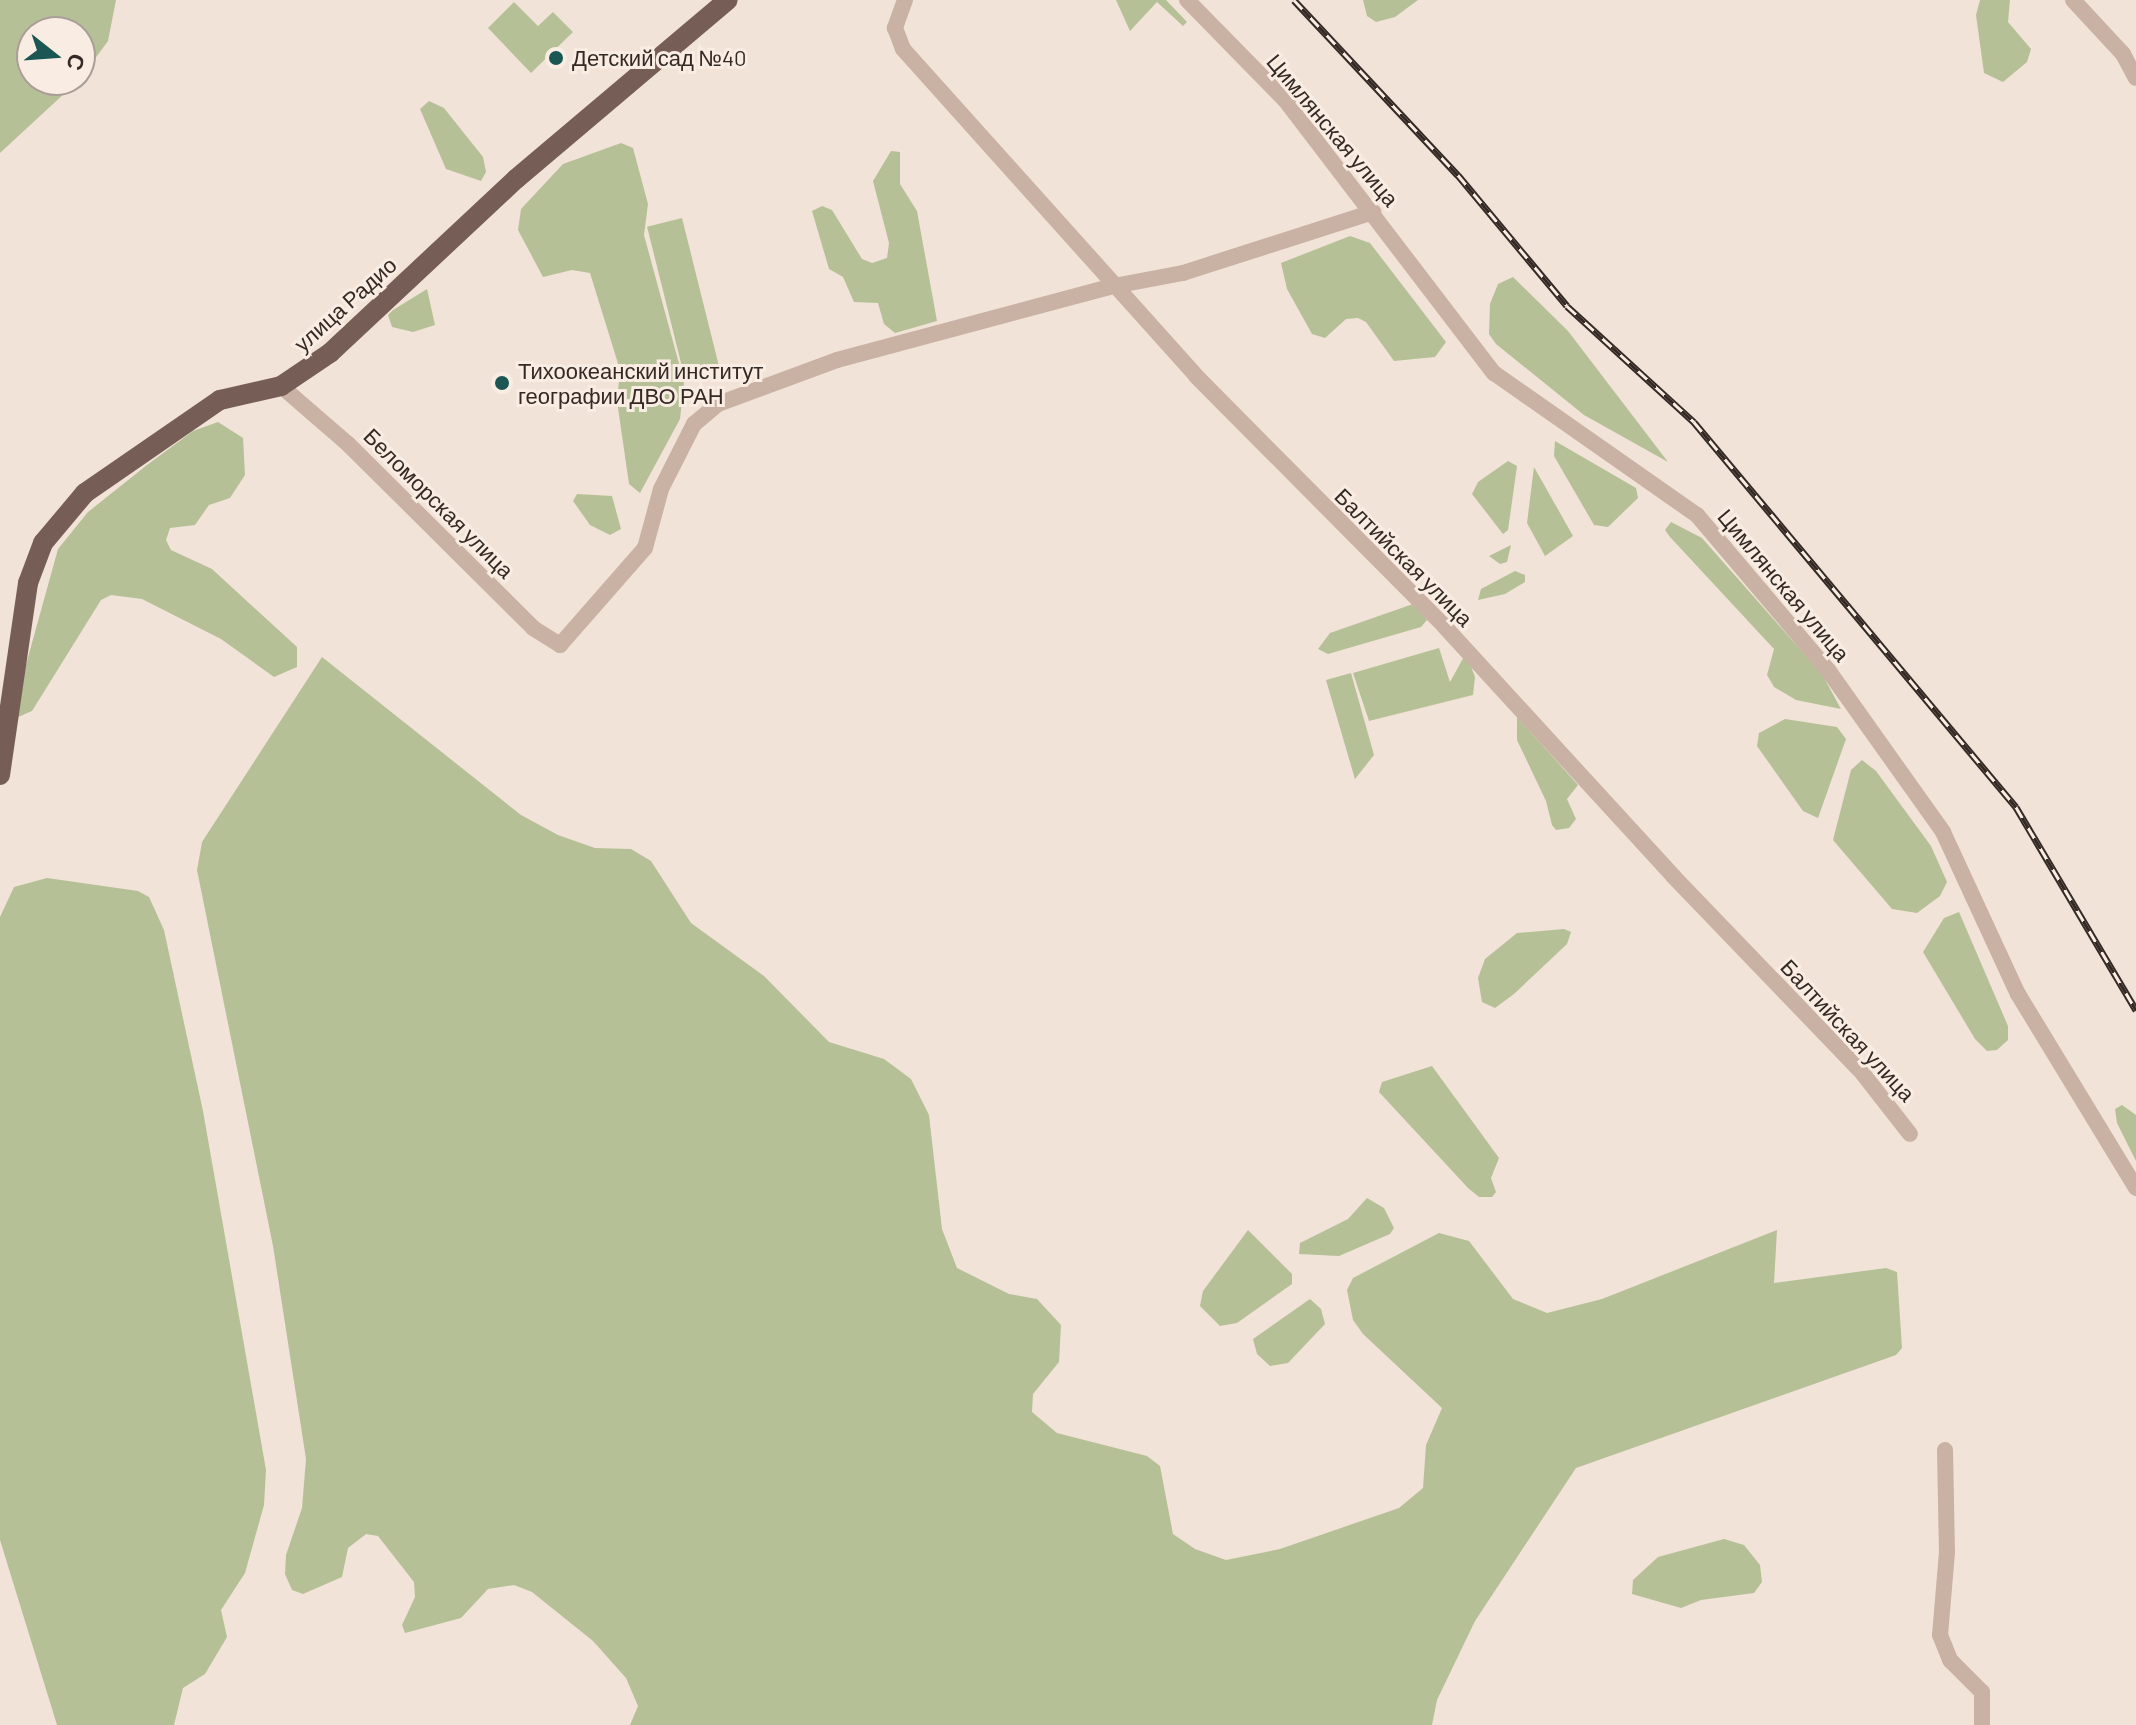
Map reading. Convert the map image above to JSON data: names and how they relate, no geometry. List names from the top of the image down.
{
  "streets": {
    "main road": ["улица Радио"],
    "street": ["Цимлянская улица", "Беломорская улица", "Балтийская улица"]
  },
  "crossings": [
    ["улица Радио", "Беломорская улица"],
    ["Беломорская улица", "Балтийская улица"]
  ],
  "places": ["Детский сад №40", "Тихоокеанский институт географии ДВО РАН"],
  "north": "right"
}
